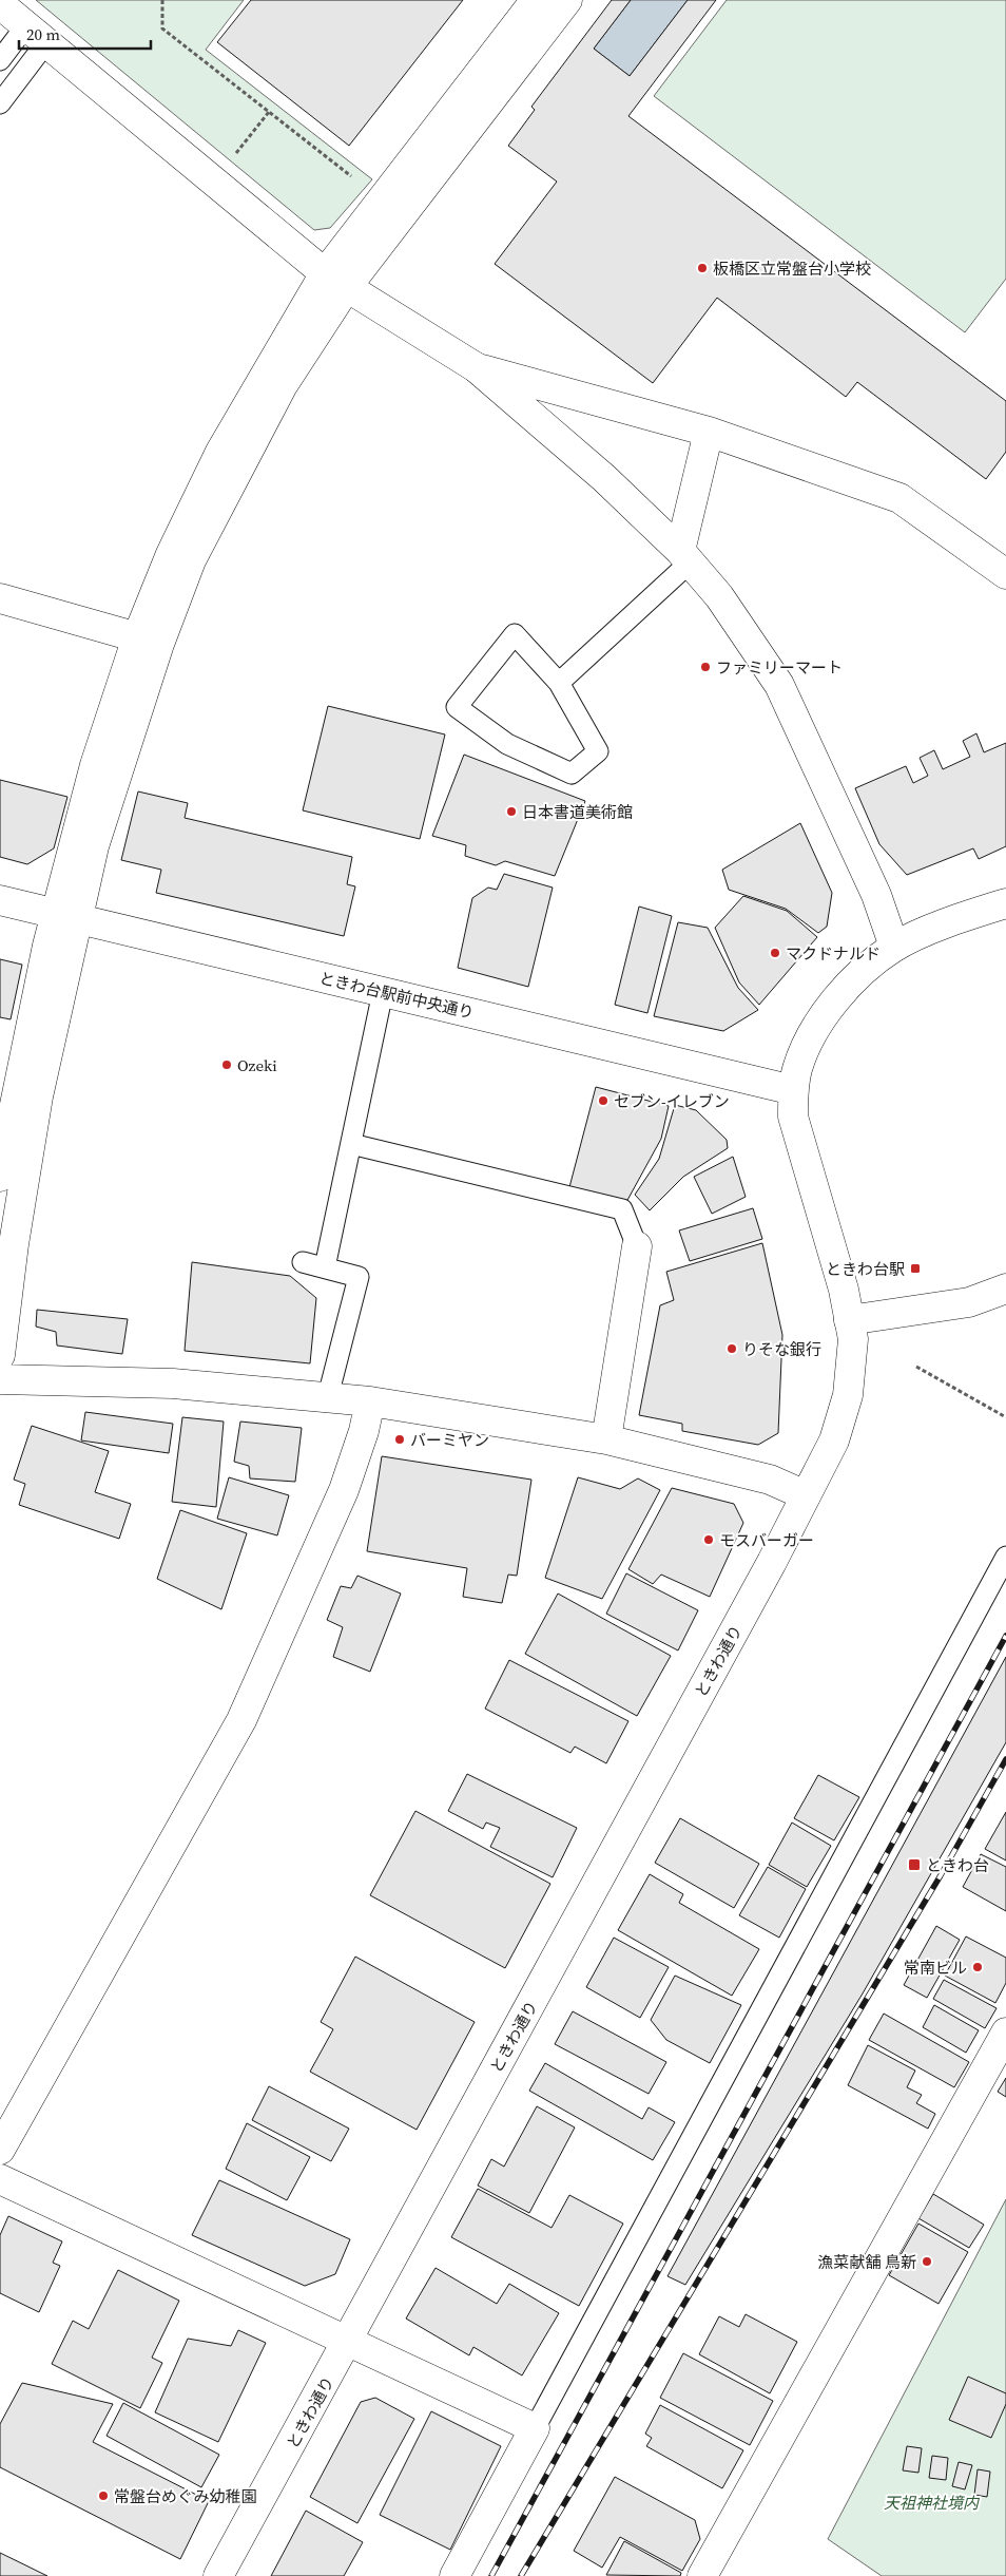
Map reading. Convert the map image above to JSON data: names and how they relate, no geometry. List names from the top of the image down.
{
  "streets": {
    "street": ["ときわ台駅前中央通り", "ときわ通り"]
  },
  "crossings": [
    ["ときわ台駅前中央通り", "ときわ通り"]
  ],
  "parks": ["天祖神社境内"],
  "places": {
    "other": [
      "板橋区立常盤台小学校",
      "ファミリーマート",
      "日本書道美術館",
      "マクドナルド",
      "Ozeki",
      "セブン-イレブン",
      "りそな銀行",
      "バーミヤン",
      "モスバーガー",
      "常南ビル",
      "漁菜献舗 鳥新",
      "常盤台めぐみ幼稚園"
    ],
    "transit": ["ときわ台駅", "ときわ台"]
  },
  "scale_bar": "20 m"
}
